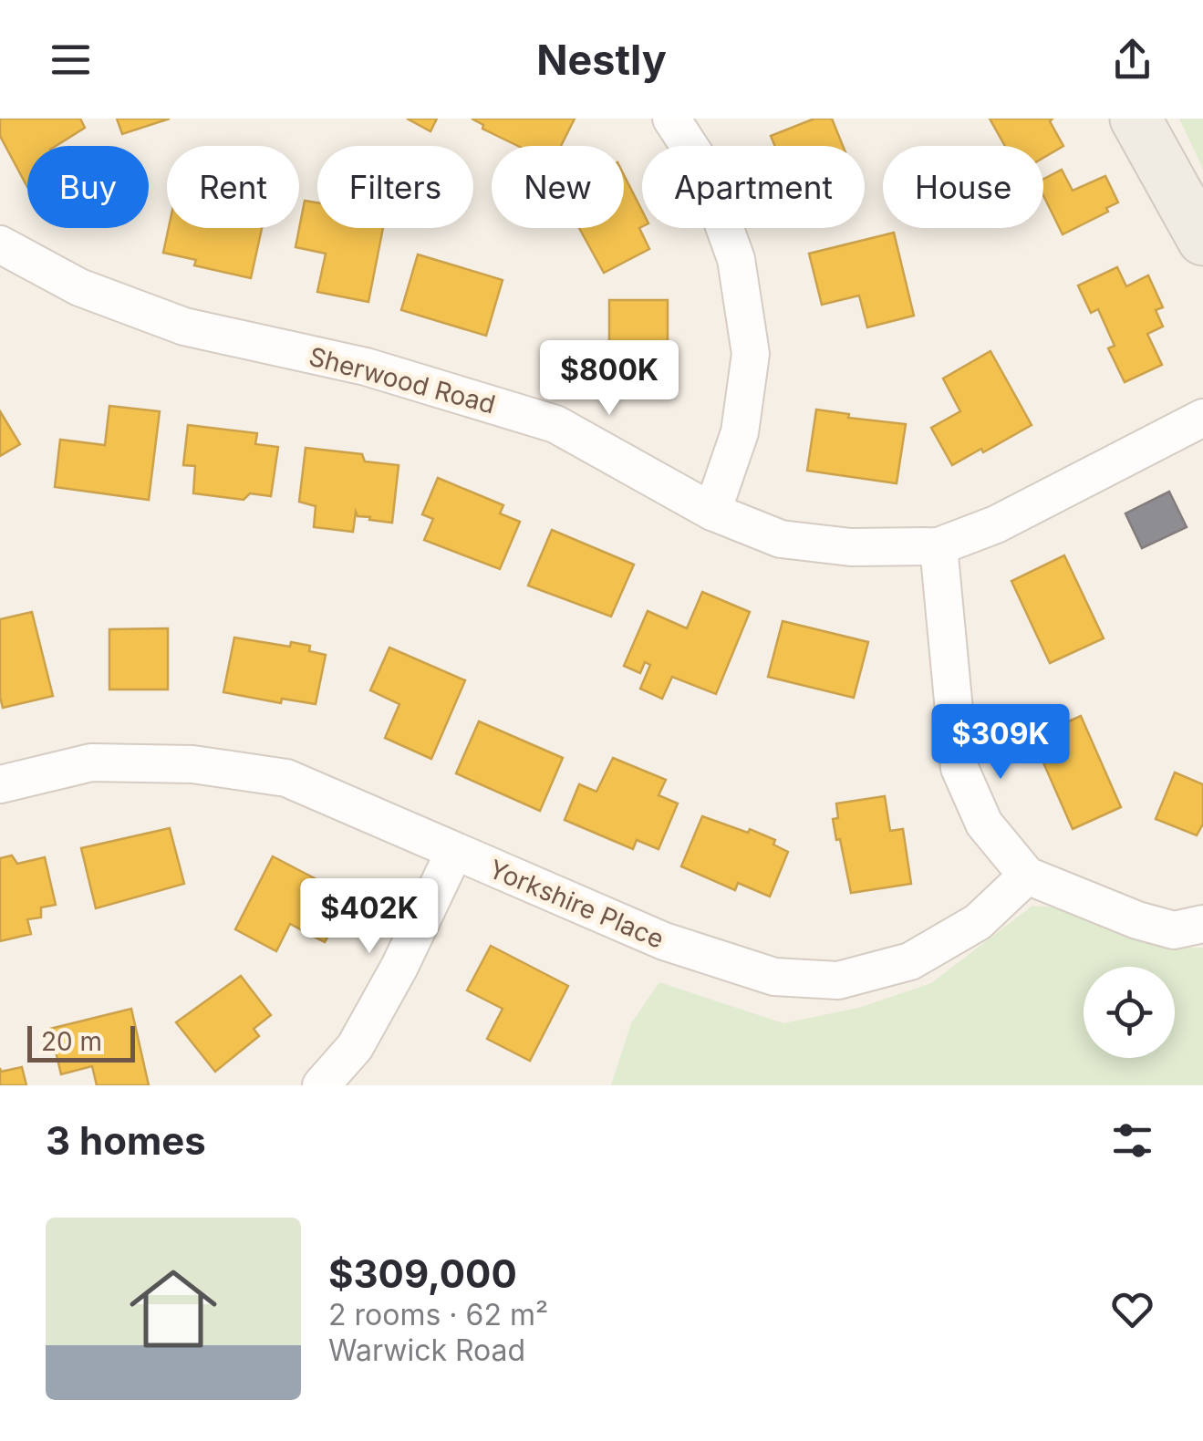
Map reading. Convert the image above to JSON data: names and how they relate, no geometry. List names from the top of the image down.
{
  "streets": {
    "street": ["Sherwood Road", "Yorkshire Place"]
  },
  "scale_bar": "20 m",
  "page": {
    "header": "Nestly",
    "chip": [
      "Buy",
      "Rent",
      "Filters",
      "New",
      "Apartment",
      "House"
    ],
    "price": ["$800K", "$309K", "$402K"],
    "scale": "20 m",
    "heading": "3 homes",
    "list": [
      {
        "name": "$309,000",
        "note": "2 rooms · 62 m² · Warwick Road"
      }
    ]
  }
}
